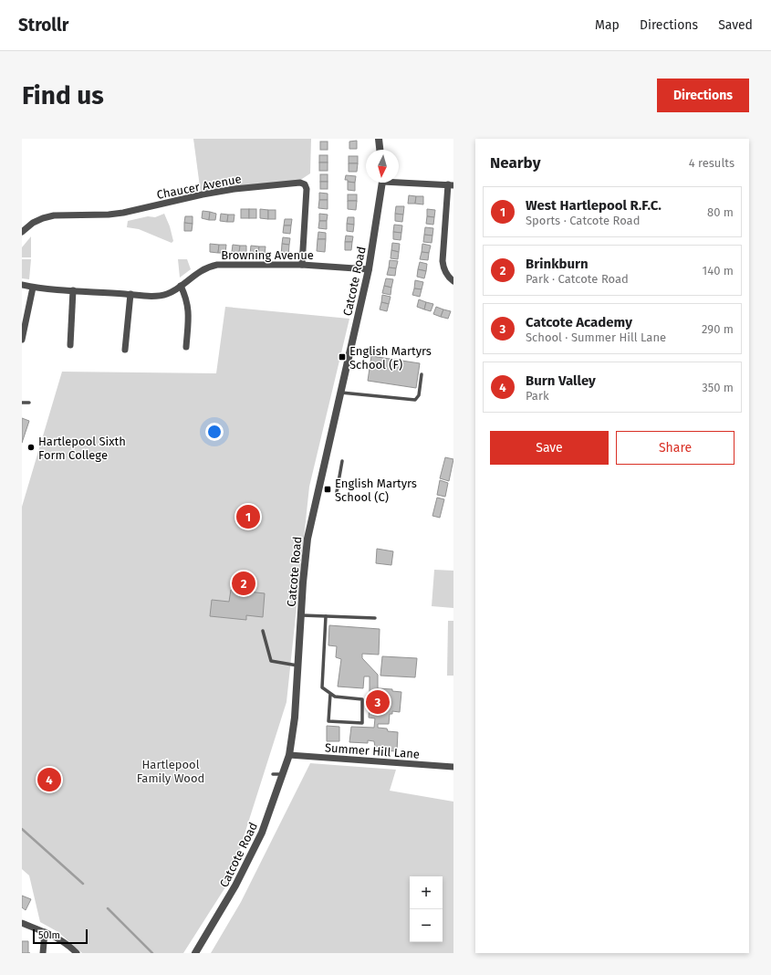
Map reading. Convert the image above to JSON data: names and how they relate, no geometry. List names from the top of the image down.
{
  "streets": {
    "street": [
      "Chaucer Avenue",
      "Browning Avenue",
      "Catcote Road",
      "Summer Hill Lane"
    ]
  },
  "crossings": [
    ["Chaucer Avenue", "Browning Avenue"],
    ["Browning Avenue", "Catcote Road"],
    ["Catcote Road", "Summer Hill Lane"]
  ],
  "parks": ["Hartlepool Family Wood"],
  "places": {
    "transit": ["English Martyrs School (F)", "English Martyrs School (C)"],
    "other": ["Hartlepool Sixth Form College"]
  },
  "scale_bar": "50 m",
  "north": "bottom",
  "page": {
    "header": "Strollr",
    "nav": ["Map", "Directions", "Saved"],
    "buttons": [
      "Directions",
      ["Save", "Share"]
    ],
    "title": "Find us",
    "heading": ["Nearby", "4 results"],
    "list": [
      {
        "mark": "1",
        "name": "West Hartlepool R.F.C.",
        "note": "Sports · Catcote Road",
        "value": "80 m"
      },
      {
        "mark": "2",
        "name": "Brinkburn",
        "note": "Park · Catcote Road",
        "value": "140 m"
      },
      {
        "mark": "3",
        "name": "Catcote Academy",
        "note": "School · Summer Hill Lane",
        "value": "290 m"
      },
      {
        "mark": "4",
        "name": "Burn Valley",
        "note": "Park",
        "value": "350 m"
      }
    ],
    "pins": [
      "1",
      "2",
      "3",
      "4"
    ],
    "map_buttons": ["+", "−"],
    "scale": "50 m"
  }
}
